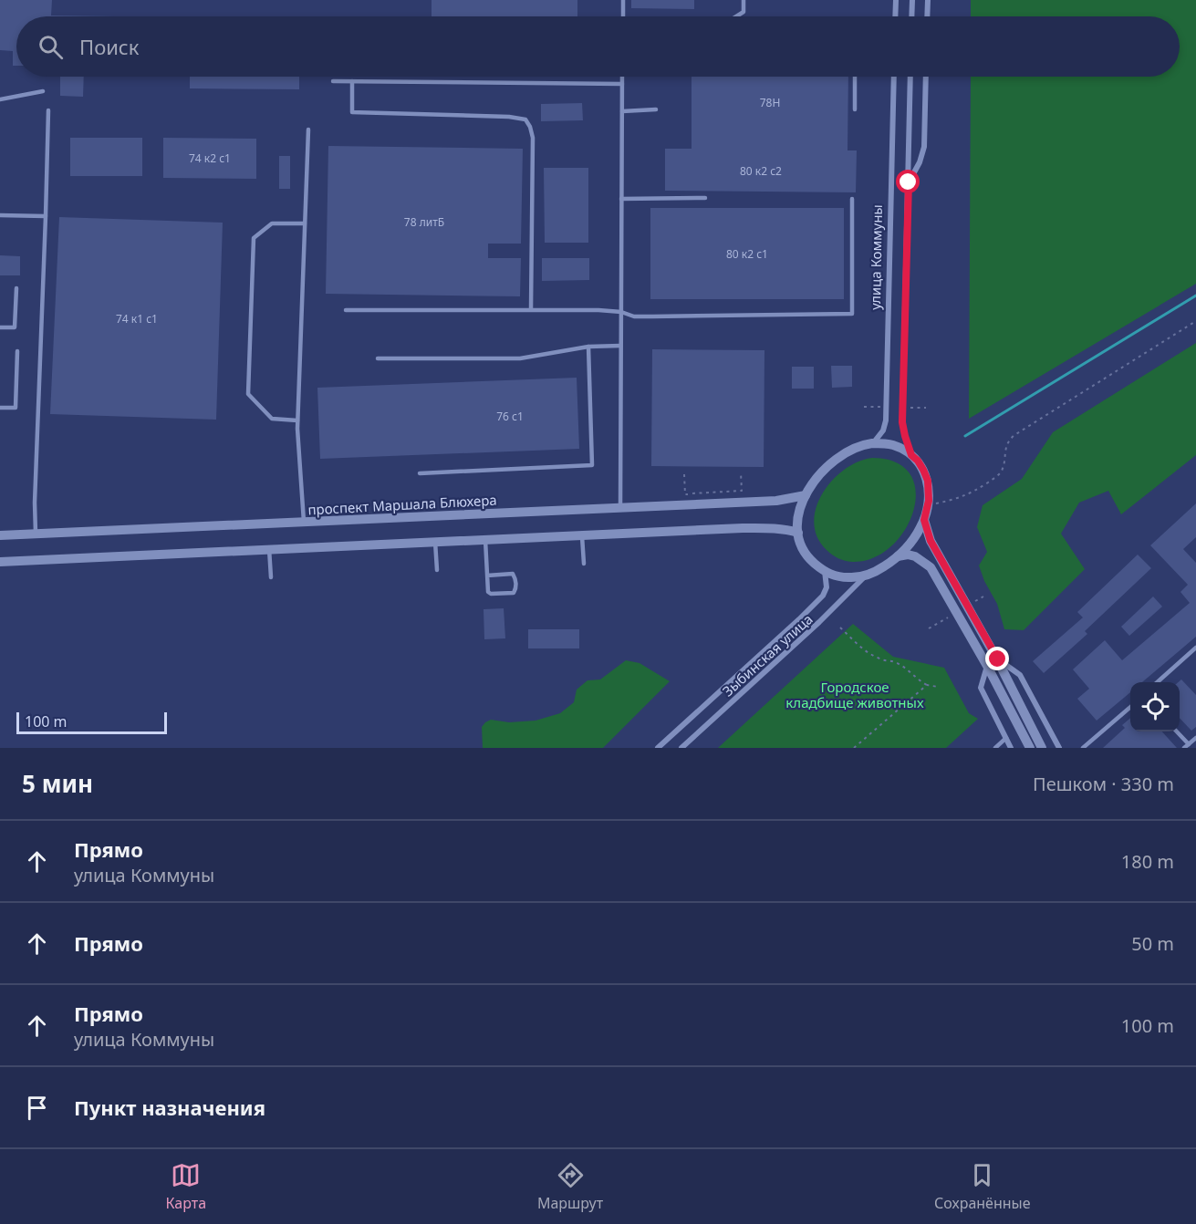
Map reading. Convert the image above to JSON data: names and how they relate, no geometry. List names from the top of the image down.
{
  "streets": {
    "street": ["улица Коммуны", "проспект Маршала Блюхера", "Зыбинская улица"]
  },
  "crossings": [
    ["улица Коммуны", "проспект Маршала Блюхера"],
    ["улица Коммуны", "Зыбинская улица"],
    ["проспект Маршала Блюхера", "Зыбинская улица"]
  ],
  "parks": ["Городское кладбище животных"],
  "house_numbers": [
    "78Н",
    "74 к2 с1",
    "80 к2 с2",
    "78 литБ",
    "80 к2 с1",
    "74 к1 с1",
    "76 с1"
  ],
  "scale_bar": "100 m",
  "page": {
    "search": "Поиск",
    "scale": "100 m",
    "heading": ["5 мин", "Пешком · 330 m"],
    "list": [
      ["Прямо", "улица Коммуны", "180 m"],
      ["Прямо", "50 m"],
      ["Прямо", "улица Коммуны", "100 m"],
      "Пункт назначения"
    ],
    "nav": ["Карта", "Маршрут", "Сохранённые"]
  }
}
